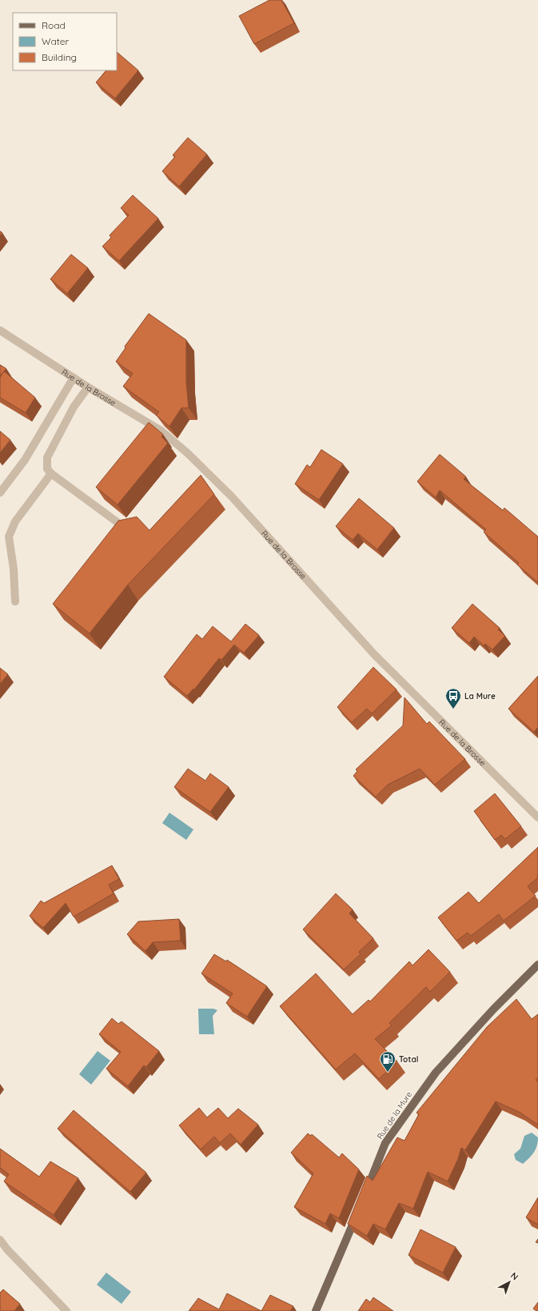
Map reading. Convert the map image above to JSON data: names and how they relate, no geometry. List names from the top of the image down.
{
  "streets": {
    "main road": ["Rue de la Mure"],
    "street": ["Rue de la Brosse"]
  },
  "places": {
    "bus stop": ["La Mure"],
    "fuel station": ["Total"]
  },
  "legend": ["Road", "Water", "Building"],
  "north": "top right"
}
